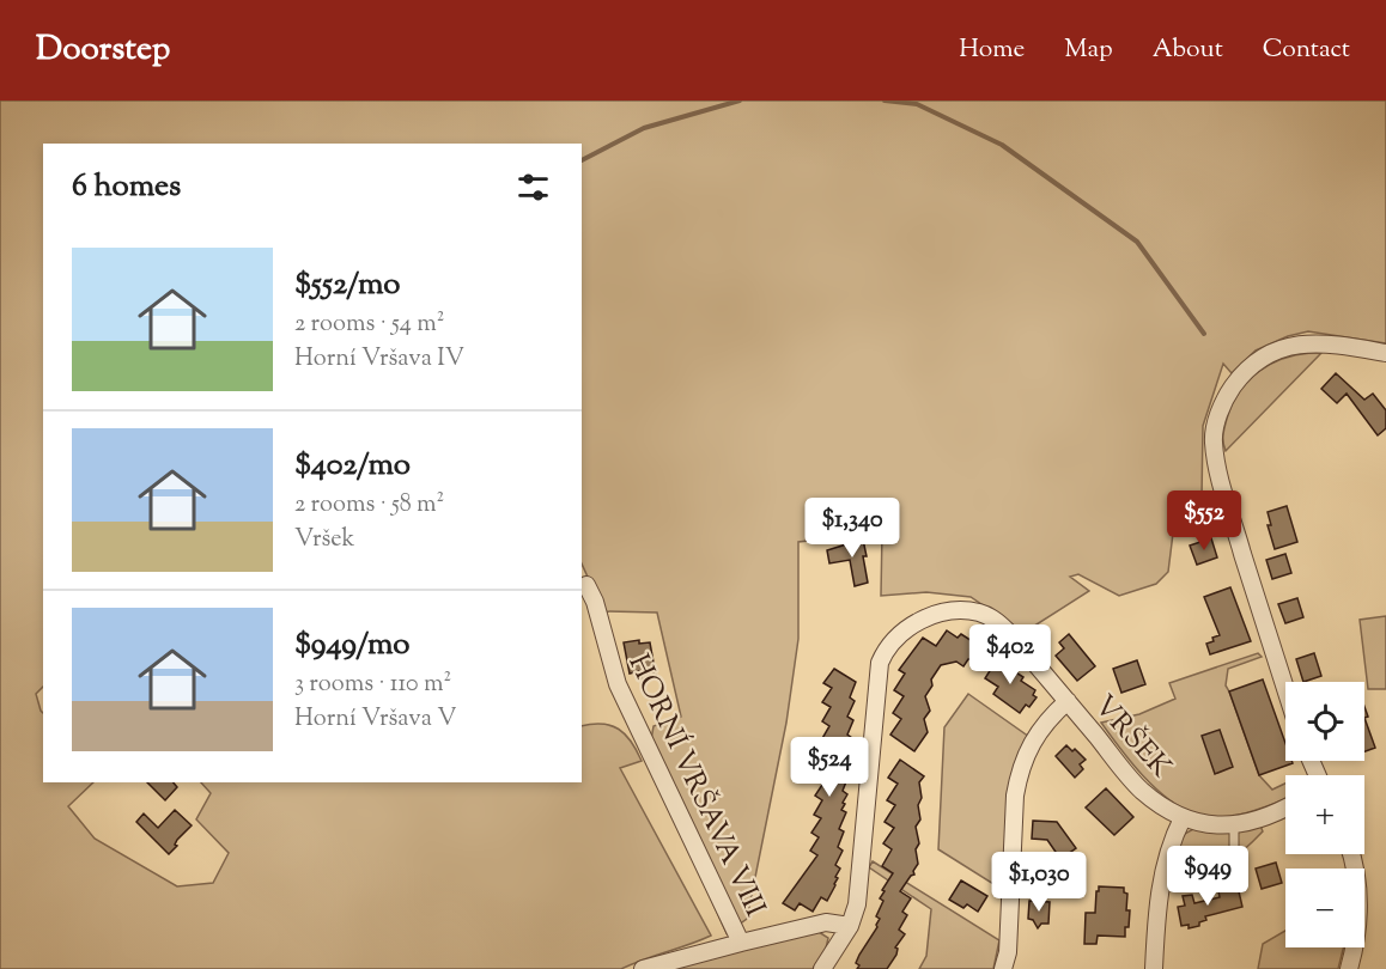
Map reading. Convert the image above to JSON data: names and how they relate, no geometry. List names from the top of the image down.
{
  "streets": {
    "street": ["VRŠEK", "HORNÍ VRŠAVA VIII"]
  },
  "crossings": [
    ["VRŠEK", "HORNÍ VRŠAVA VIII"]
  ],
  "page": {
    "header": "Doorstep",
    "nav": [
      "Home",
      "Map",
      "About",
      "Contact"
    ],
    "heading": "6 homes",
    "list": [
      {
        "name": "$552/mo",
        "note": "2 rooms · 54 m² · Horní Vršava IV"
      },
      {
        "name": "$402/mo",
        "note": "2 rooms · 58 m² · Vršek"
      },
      {
        "name": "$949/mo",
        "note": "3 rooms · 110 m² · Horní Vršava V"
      }
    ],
    "price": [
      "$552",
      "$1,340",
      "$402",
      "$524",
      "$949",
      "$1,030"
    ],
    "map_buttons": ["+", "−"]
  }
}
